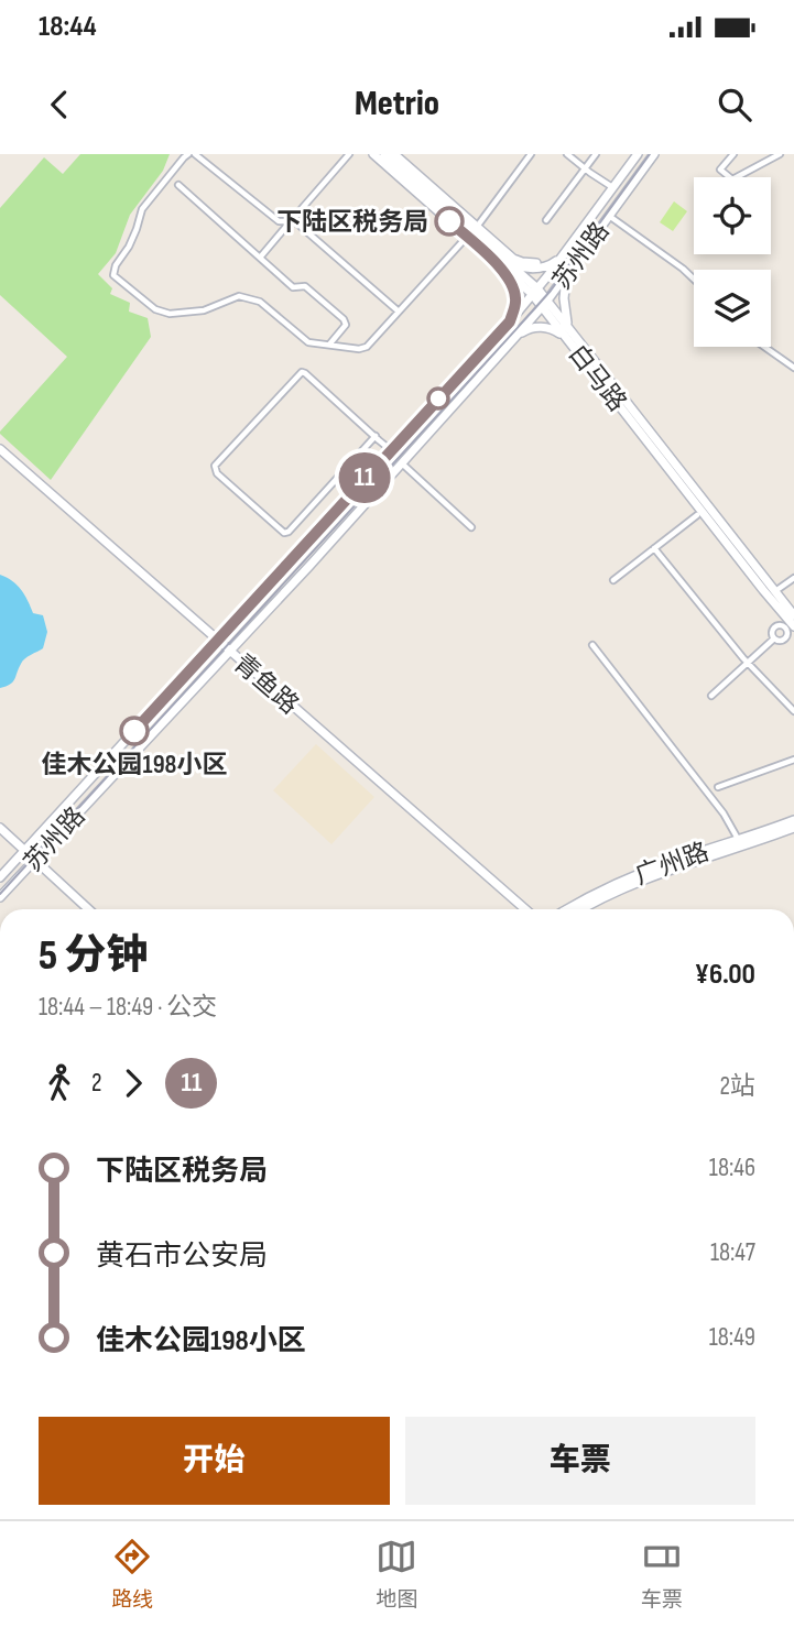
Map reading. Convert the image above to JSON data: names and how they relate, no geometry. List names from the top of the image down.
{
  "streets": {
    "main road": [
      "苏州路",
      "白马路",
      "青鱼路",
      "广州路"
    ]
  },
  "crossings": [
    ["苏州路", "白马路"],
    ["苏州路", "青鱼路"]
  ],
  "places": ["下陆区税务局", "佳木公园198小区"],
  "lines": ["bus line 11"],
  "page": {
    "status": "18:44",
    "header": "Metrio",
    "on_map": "11",
    "heading": ["5 分钟", "18:44 – 18:49 · 公交", "¥6.00"],
    "legs": ["2", "11", "2站"],
    "list": [
      {
        "name": "下陆区税务局",
        "value": "18:46"
      },
      {
        "name": "黄石市公安局",
        "value": "18:47"
      },
      {
        "name": "佳木公园198小区",
        "value": "18:49"
      }
    ],
    "buttons": ["开始", "车票"],
    "tabs": ["路线", "地图", "车票"]
  }
}
